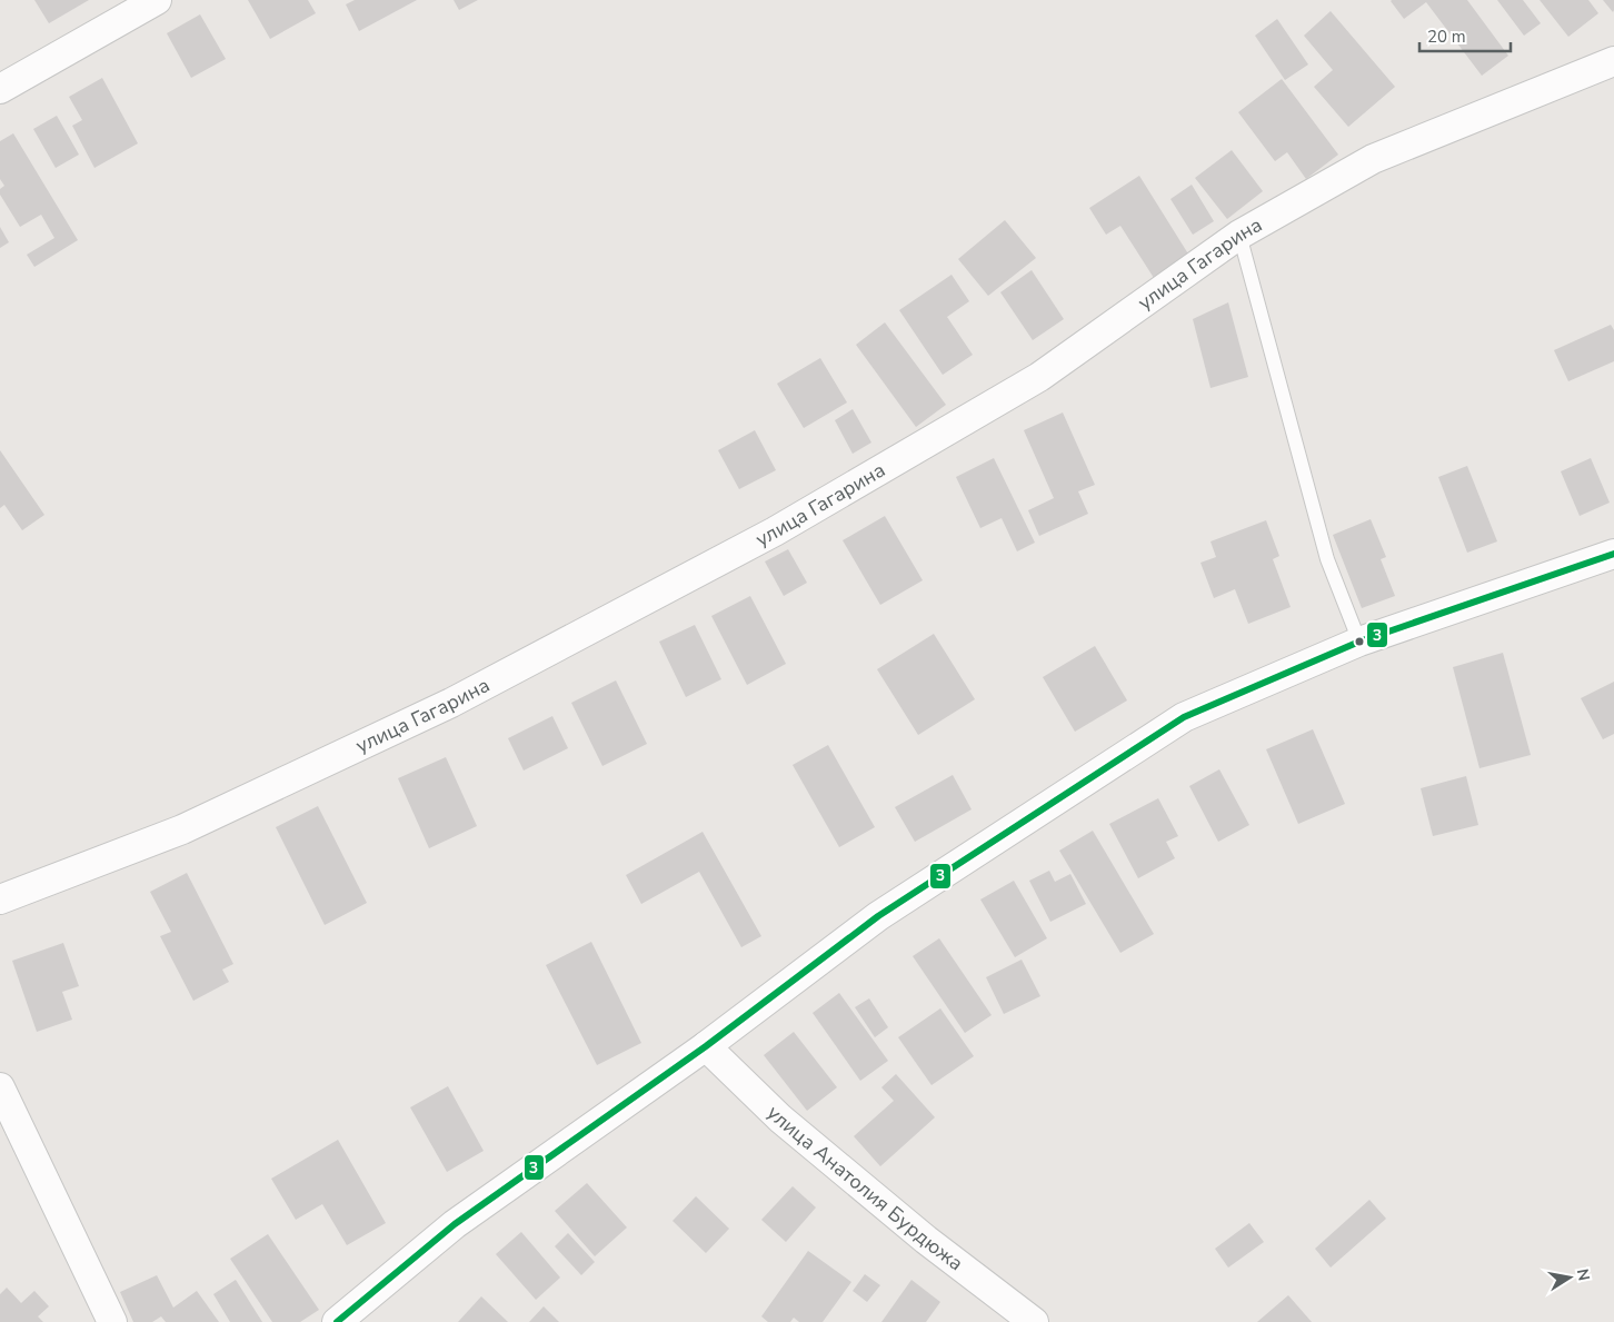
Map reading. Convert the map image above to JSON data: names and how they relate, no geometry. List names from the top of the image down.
{
  "streets": {
    "street": ["улица Гагарина", "улица Анатолия Бурдюжа"]
  },
  "lines": ["transit line 3"],
  "scale_bar": "20 m",
  "north": "right"
}
